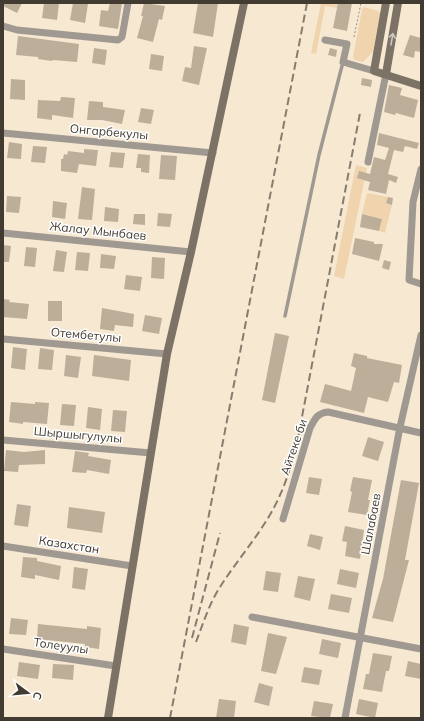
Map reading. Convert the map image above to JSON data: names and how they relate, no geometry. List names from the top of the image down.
{
  "streets": {
    "street": [
      "Онгарбекулы",
      "Жалау Мынбаев",
      "Отембетулы",
      "Шыршыгулулы",
      "Айтеке би",
      "Шалабаев",
      "Казахстан",
      "Толеуулы"
    ]
  },
  "crossings": [
    ["Айтеке би", "Шалабаев"]
  ],
  "north": "right"
}
